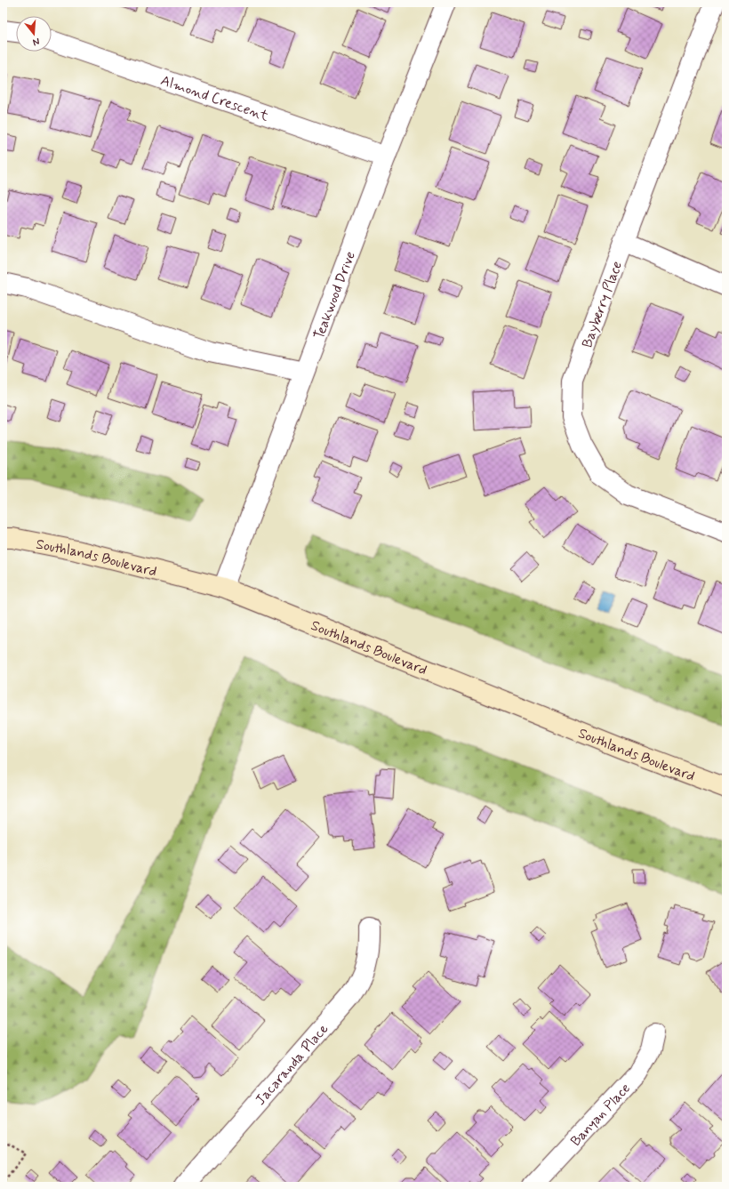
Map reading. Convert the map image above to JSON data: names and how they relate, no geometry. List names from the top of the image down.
{
  "streets": {
    "main road": ["Southlands Boulevard"],
    "street": [
      "Almond Crescent",
      "Teakwood Drive",
      "Bayberry Place",
      "Jacaranda Place",
      "Banyan Place"
    ]
  },
  "crossings": [
    ["Almond Crescent", "Teakwood Drive"],
    ["Teakwood Drive", "Southlands Boulevard"]
  ],
  "north": "bottom"
}
